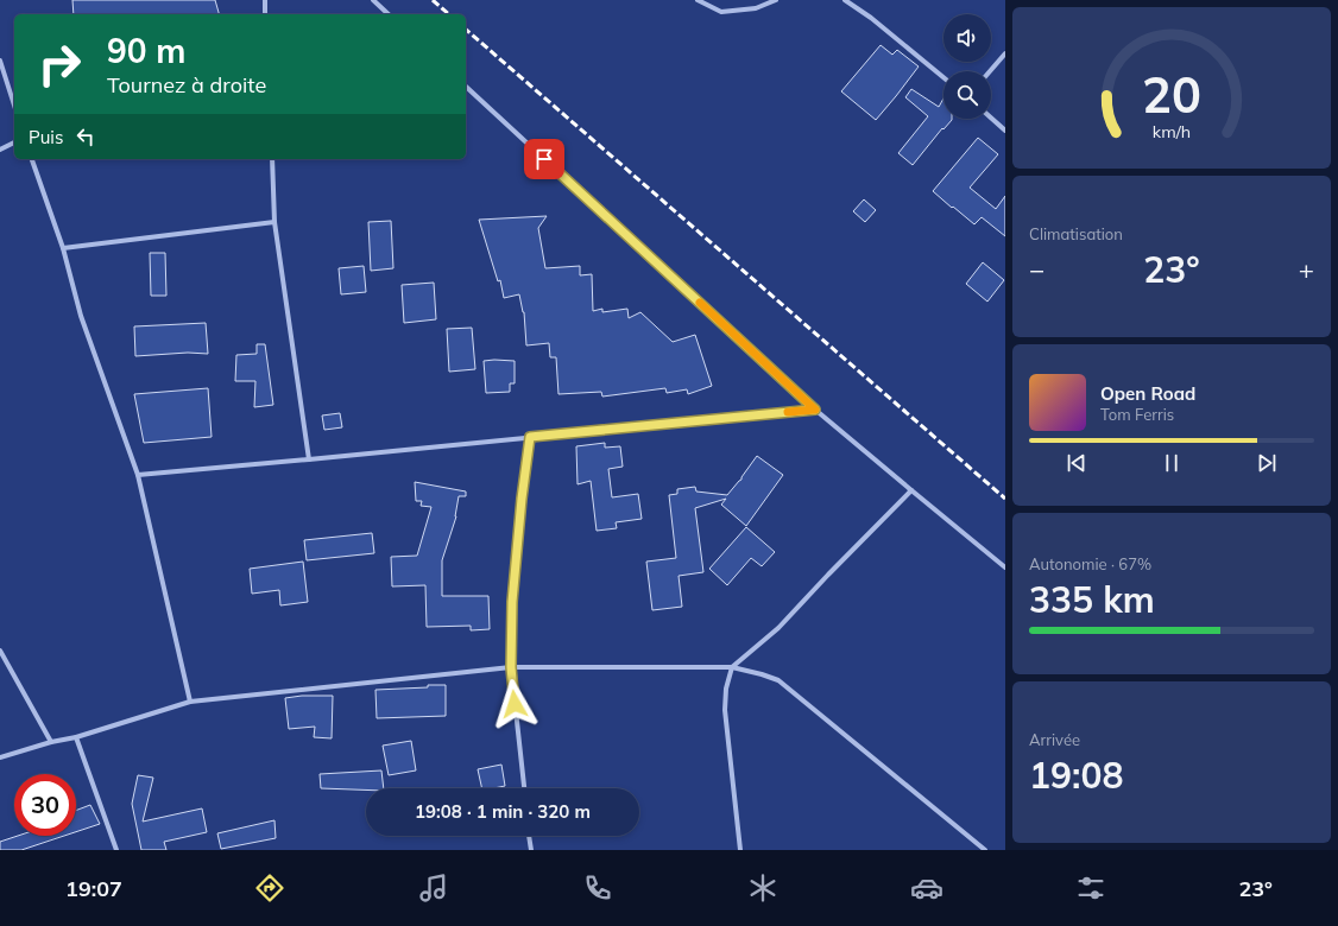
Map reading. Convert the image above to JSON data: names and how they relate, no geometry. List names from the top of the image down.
{
  "page": {
    "turn": ["90 m", "Tournez à droite"],
    "then": "Puis",
    "tile": [
      "Climatisation",
      ["Autonomie · 67%", "335 km"],
      ["Arrivée", "19:08"]
    ],
    "heat": ["−", "23°", "+"],
    "song": ["Open Road", "Tom Ferris"],
    "limit": "30",
    "trip": "19:08 · 1 min · 320 m",
    "tabs": ["19:07", "23°"],
    "gauge": ["20", "km/h"]
  }
}
